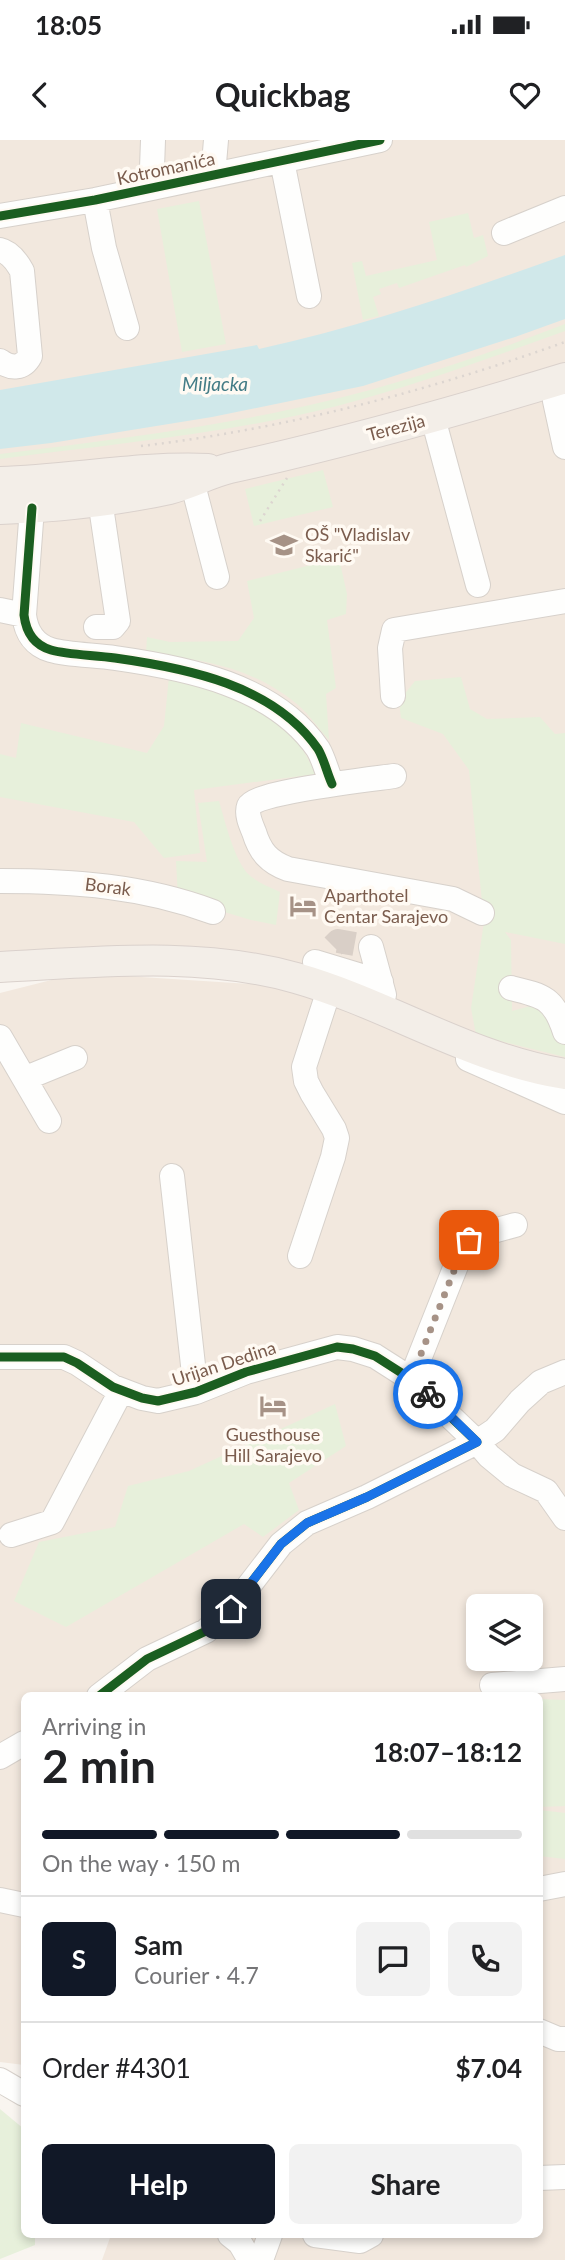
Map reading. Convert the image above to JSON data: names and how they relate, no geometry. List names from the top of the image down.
{
  "streets": {
    "main road": ["Terezija"],
    "street": ["Kotromanića", "Borak", "Urijan Dedina"]
  },
  "water": ["Miljacka"],
  "places": {
    "school or university": ["OŠ \"Vladislav Skarić\""],
    "hotel": ["Aparthotel Centar Sarajevo", "Guesthouse Hill Sarajevo"]
  },
  "page": {
    "status": "18:05",
    "header": "Quickbag",
    "heading": ["2 min", "Arriving in", "18:07–18:12"],
    "panel": [
      "Sam",
      "Courier · 4.7",
      "Order #4301",
      "$7.04"
    ],
    "bar": "On the way · 150 m",
    "round": "S",
    "buttons": ["Help", "Share"]
  }
}
